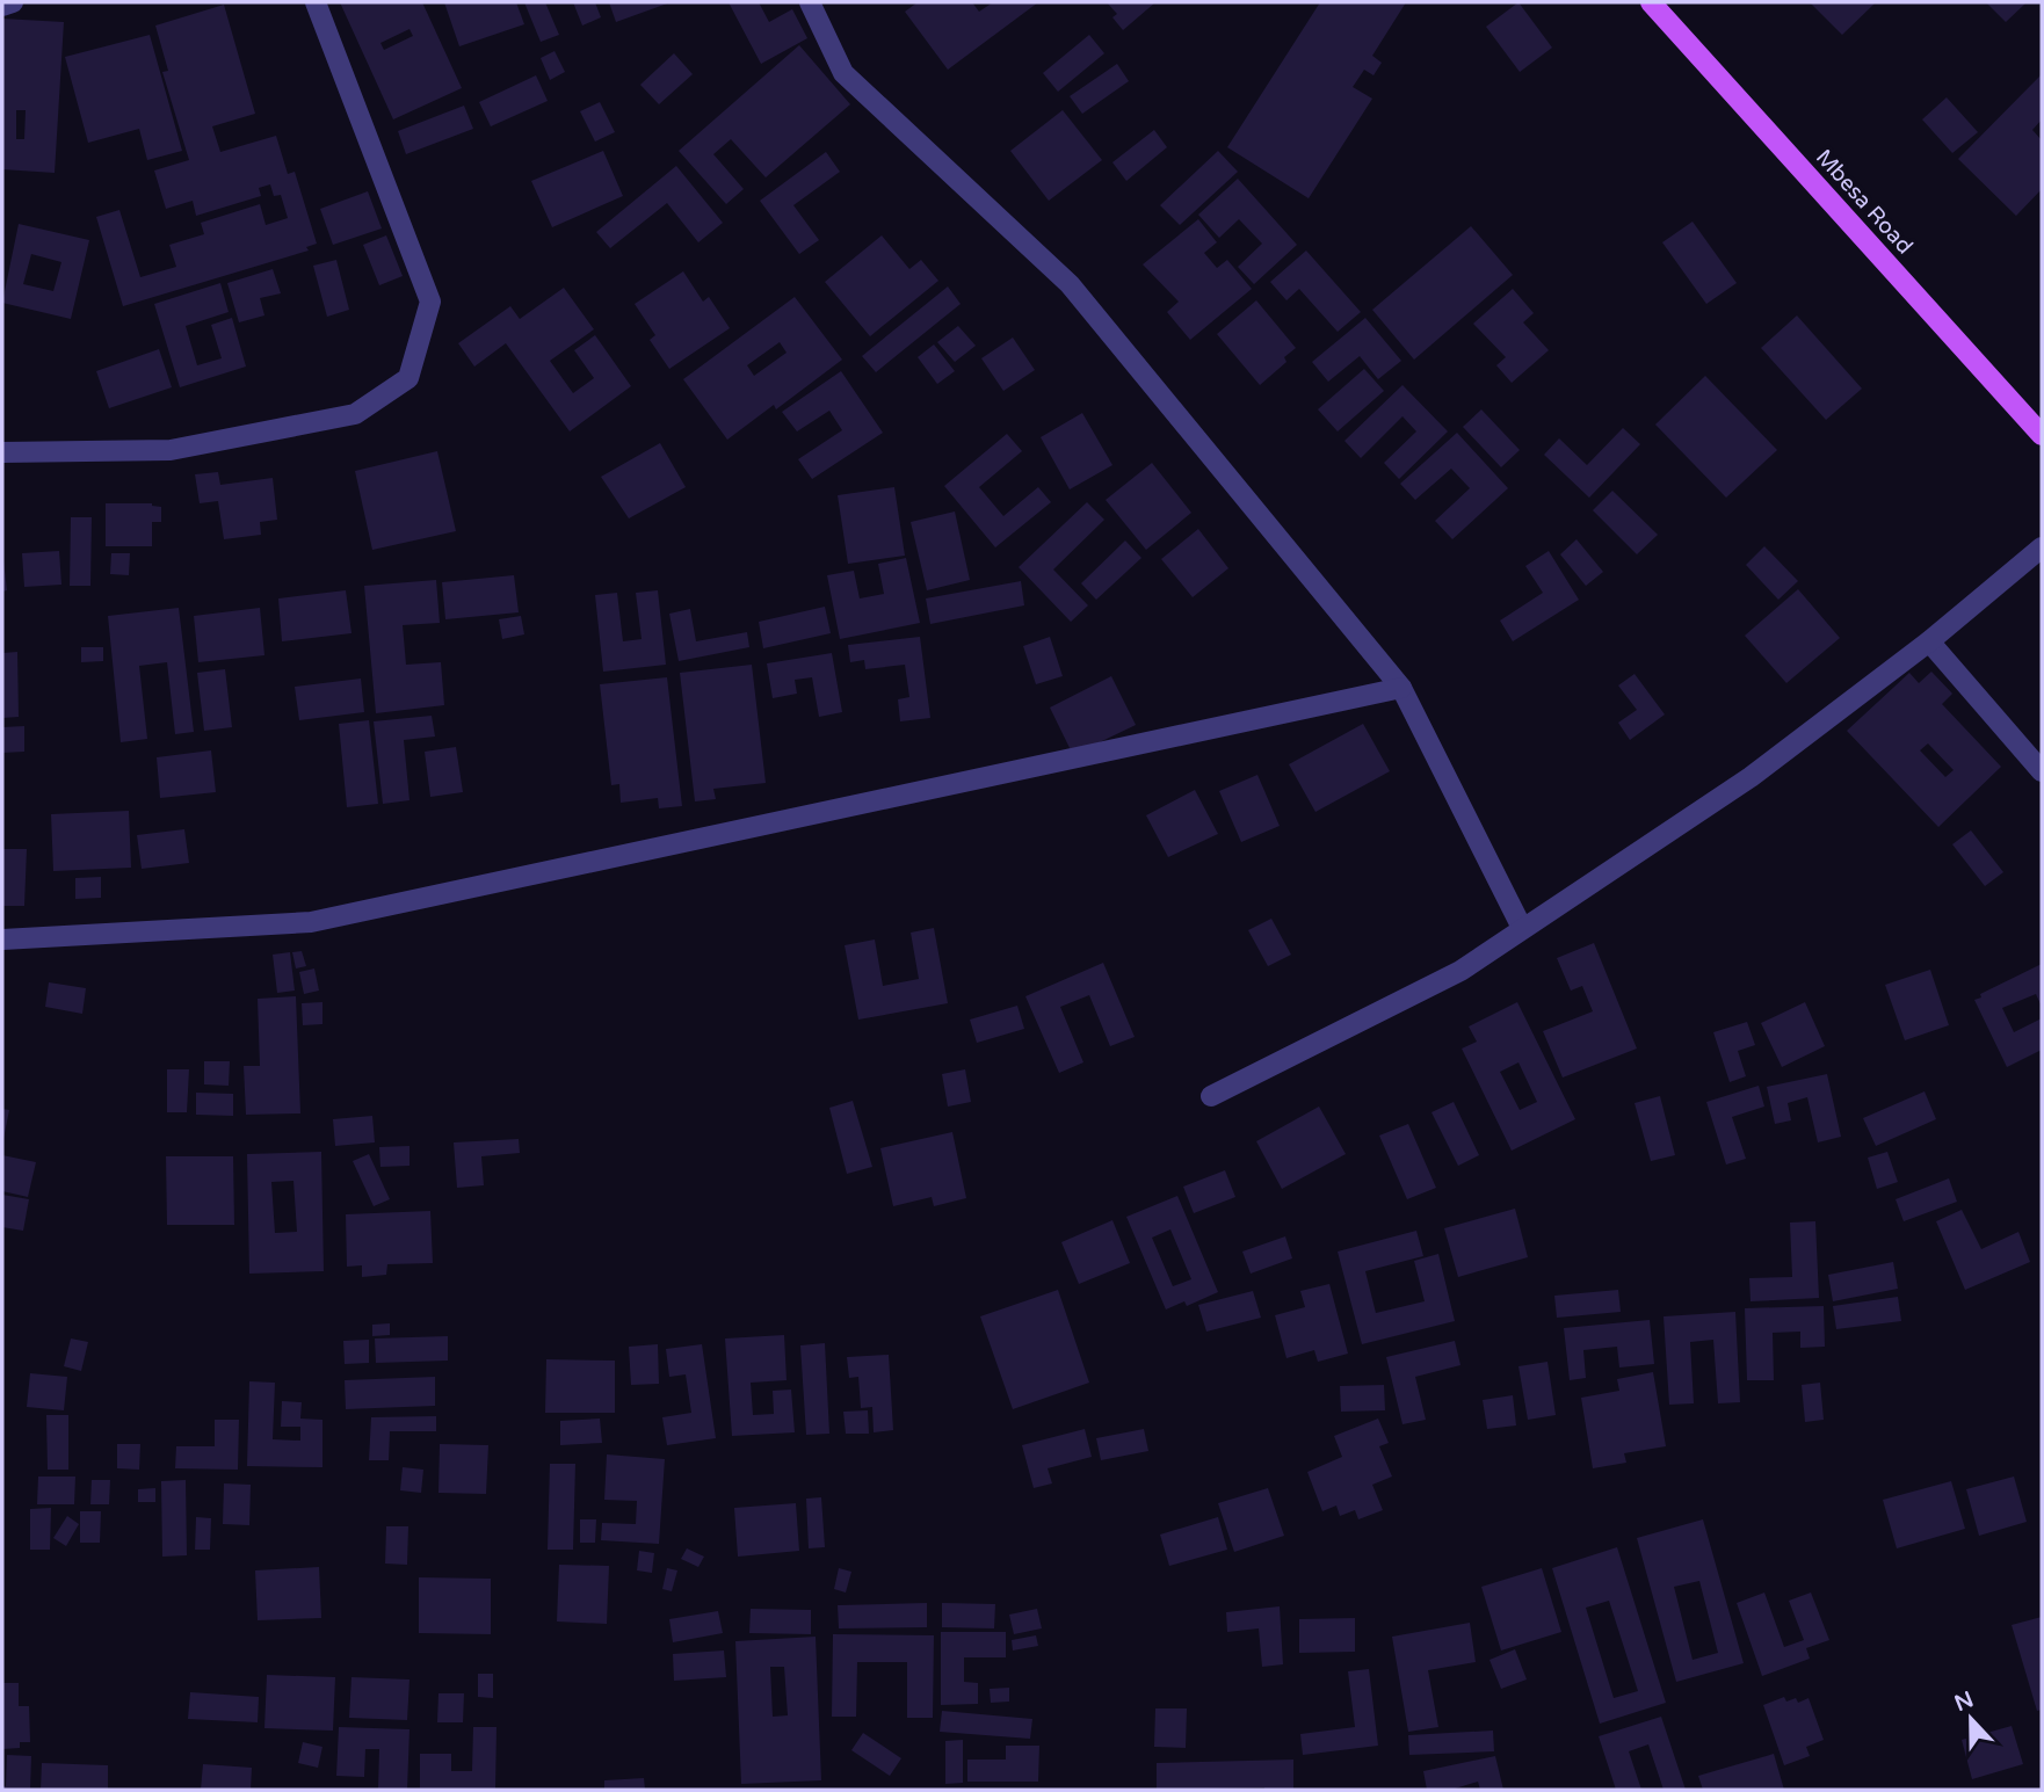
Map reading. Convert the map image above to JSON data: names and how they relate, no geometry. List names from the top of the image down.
{
  "streets": {
    "main road": ["Mbesa Road"]
  },
  "north": "top"
}
